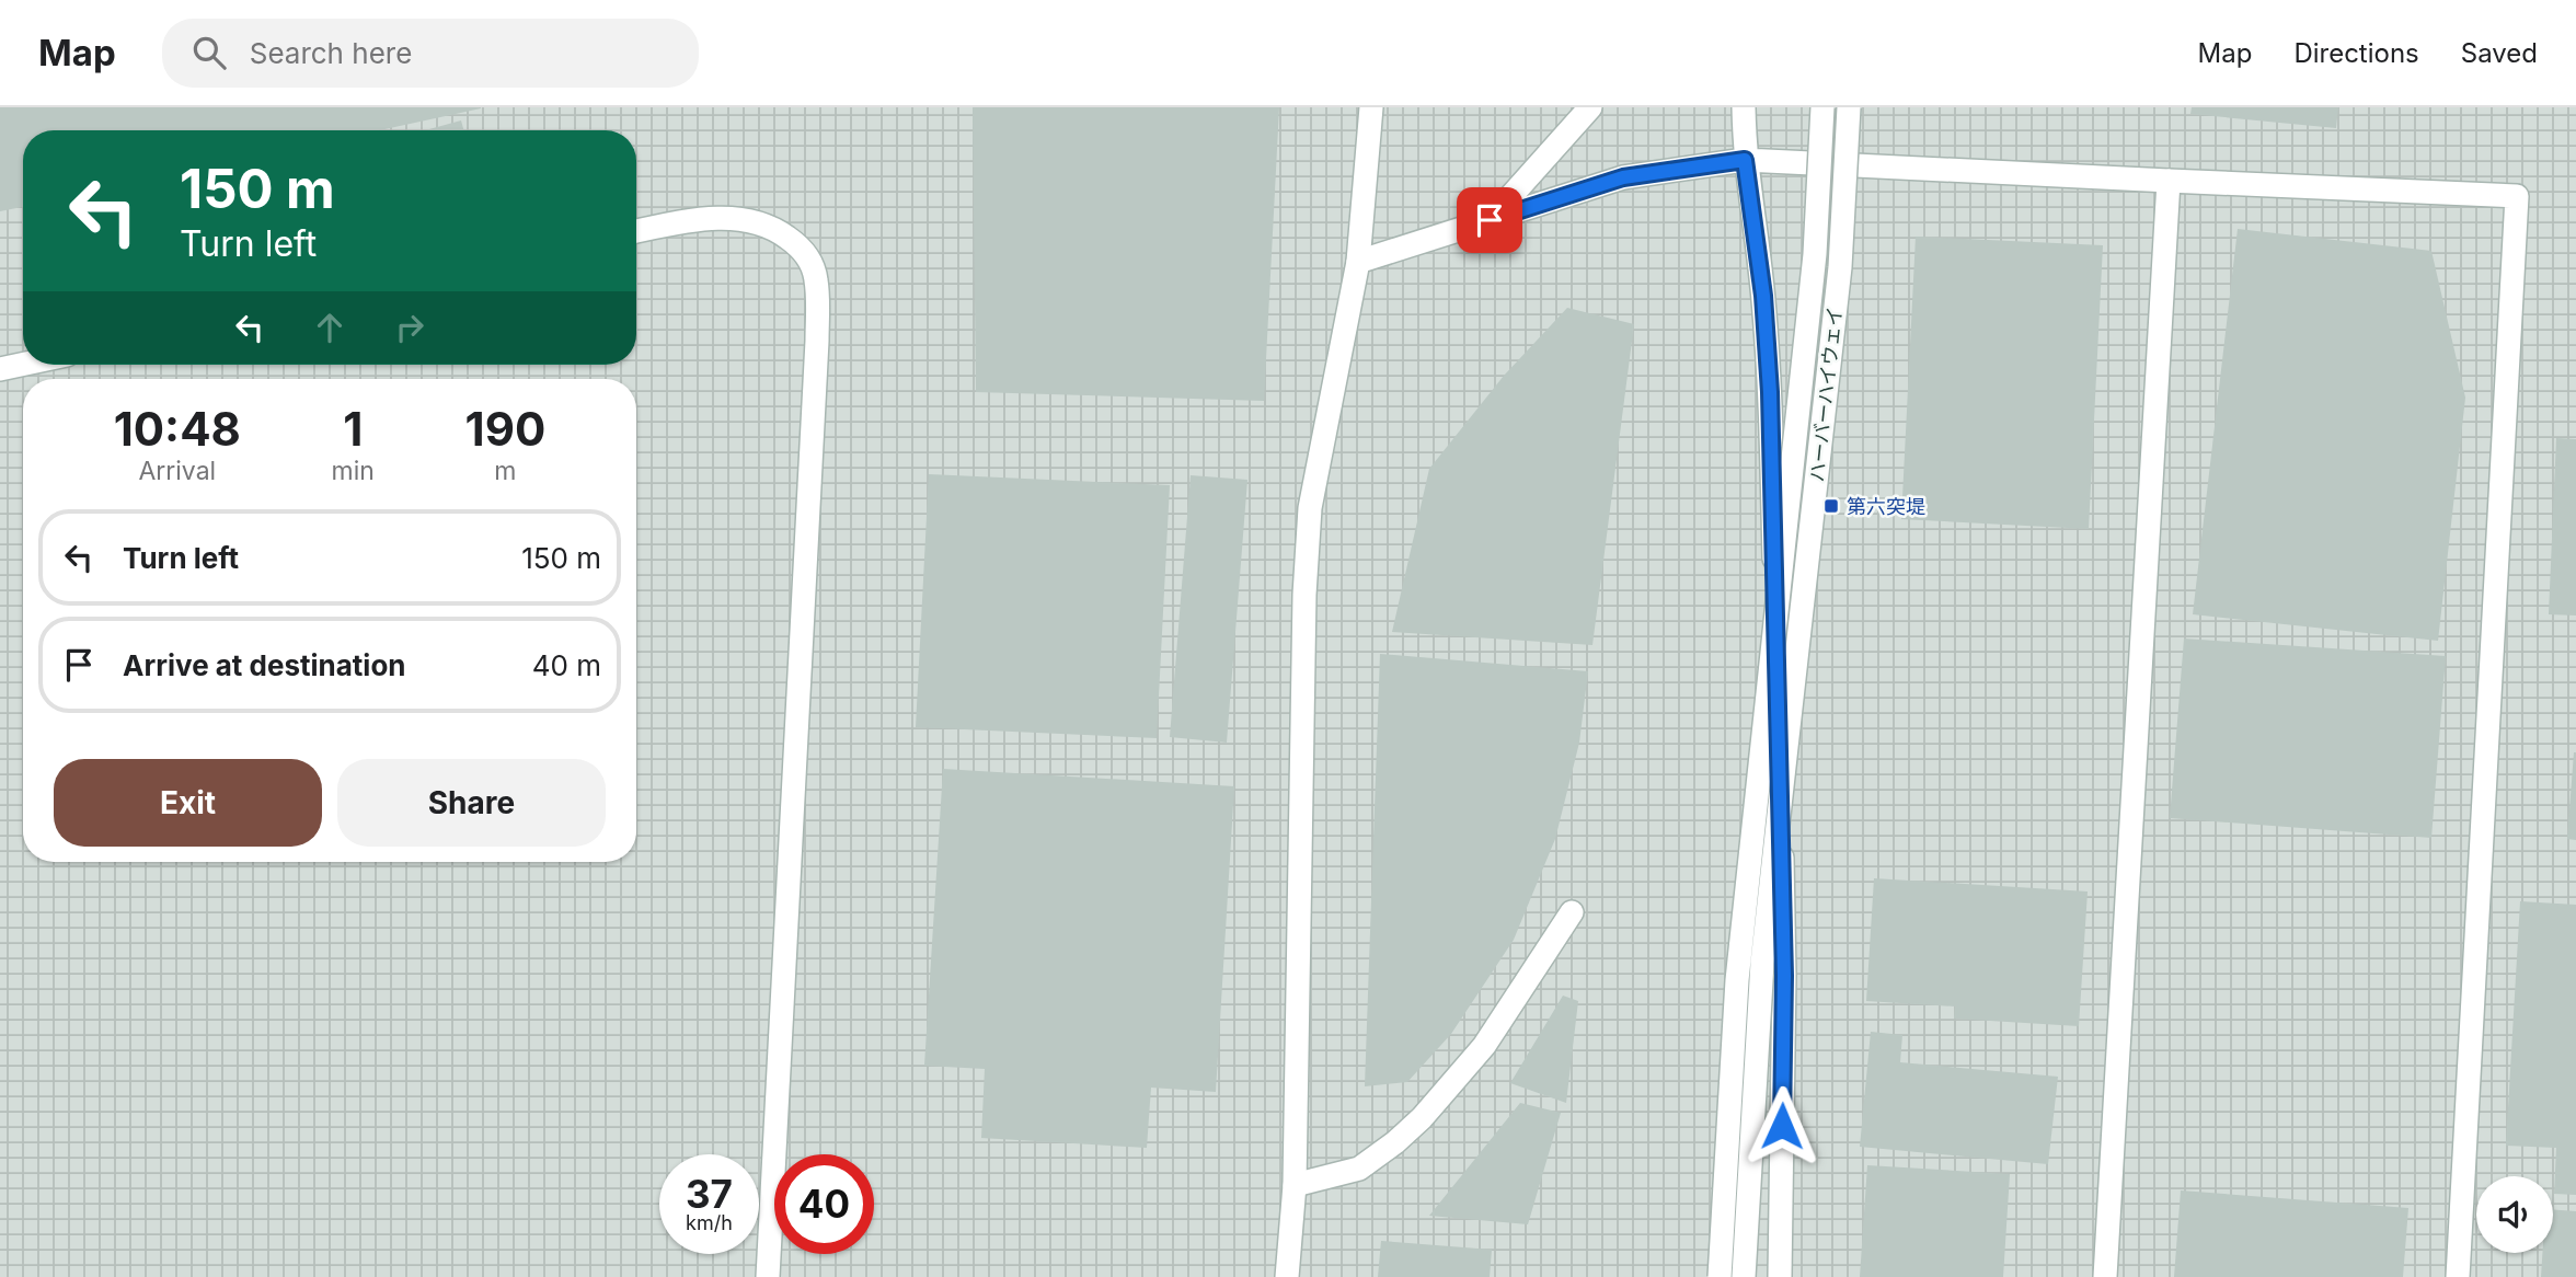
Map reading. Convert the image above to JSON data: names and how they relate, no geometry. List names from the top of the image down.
{
  "streets": {
    "street": ["ハーバーハイウェイ"]
  },
  "places": {
    "transit": ["第六突堤"]
  },
  "page": {
    "header": "Map",
    "search": "Search here",
    "nav": ["Map", "Directions", "Saved"],
    "turn": ["150 m", "Turn left"],
    "eta": [
      "10:48",
      "Arrival",
      "1",
      "min",
      "190",
      "m"
    ],
    "list": [
      {
        "name": "Turn left",
        "value": "150 m"
      },
      {
        "name": "Arrive at destination",
        "value": "40 m"
      }
    ],
    "buttons": ["Exit", "Share"],
    "speed": "37 km/h",
    "limit": "40"
  }
}
